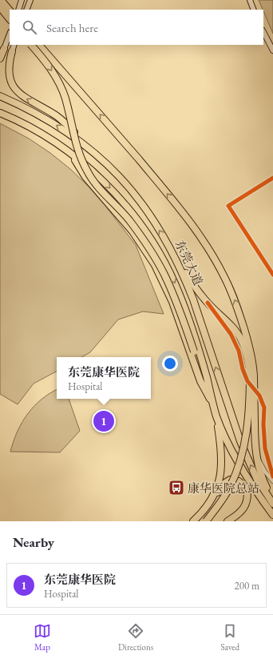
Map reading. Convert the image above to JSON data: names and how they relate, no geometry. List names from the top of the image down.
{
  "streets": {
    "highway": ["东莞大道"]
  },
  "places": {
    "bus stop": ["康华医院总站"]
  },
  "page": {
    "search": "Search here",
    "popup": ["东莞康华医院", "Hospital"],
    "pins": "1",
    "heading": "Nearby",
    "list": [
      {
        "mark": "1",
        "name": "东莞康华医院",
        "note": "Hospital",
        "value": "200 m"
      }
    ],
    "nav": ["Map", "Directions", "Saved"]
  }
}
